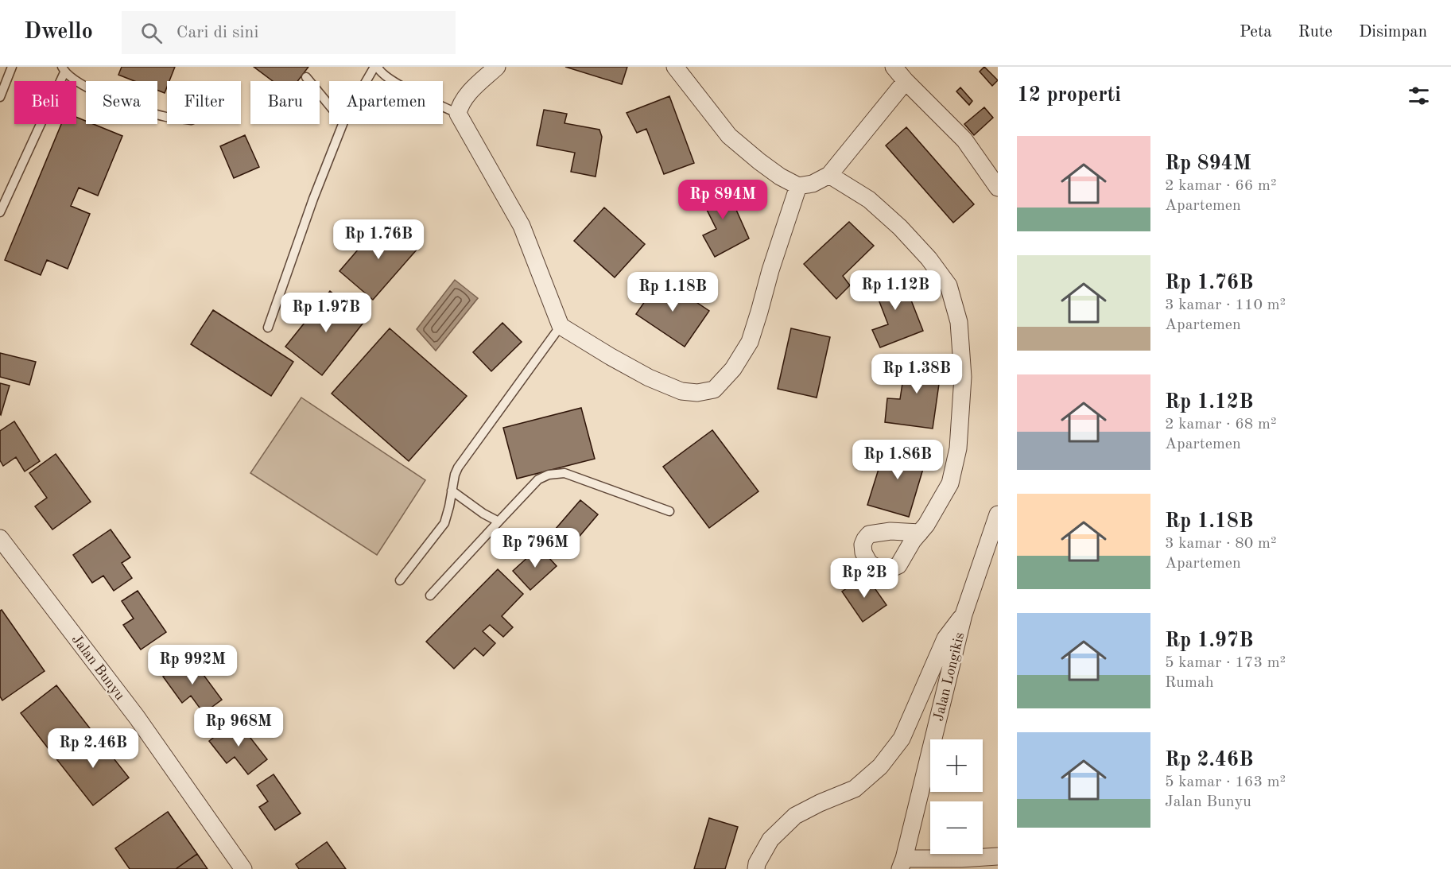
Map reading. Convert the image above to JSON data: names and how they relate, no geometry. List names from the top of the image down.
{
  "streets": {
    "street": ["Jalan Bunyu", "Jalan Longikis"]
  },
  "page": {
    "header": "Dwello",
    "search": "Cari di sini",
    "nav": ["Peta", "Rute", "Disimpan"],
    "heading": "12 properti",
    "chip": [
      "Beli",
      "Sewa",
      "Filter",
      "Baru",
      "Apartemen"
    ],
    "list": [
      {
        "name": "Rp 894M",
        "note": "2 kamar · 66 m² · Apartemen"
      },
      {
        "name": "Rp 1.76B",
        "note": "3 kamar · 110 m² · Apartemen"
      },
      {
        "name": "Rp 1.12B",
        "note": "2 kamar · 68 m² · Apartemen"
      },
      {
        "name": "Rp 1.18B",
        "note": "3 kamar · 80 m² · Apartemen"
      },
      {
        "name": "Rp 1.97B",
        "note": "5 kamar · 173 m² · Rumah"
      },
      {
        "name": "Rp 2.46B",
        "note": "5 kamar · 163 m² · Jalan Bunyu"
      }
    ],
    "price": [
      "Rp 894M",
      "Rp 1.76B",
      "Rp 1.12B",
      "Rp 1.18B",
      "Rp 1.97B",
      "Rp 1.38B",
      "Rp 1.86B",
      "Rp 796M",
      "Rp 2B",
      "Rp 992M",
      "Rp 968M",
      "Rp 2.46B"
    ],
    "map_buttons": ["+", "−"]
  }
}
